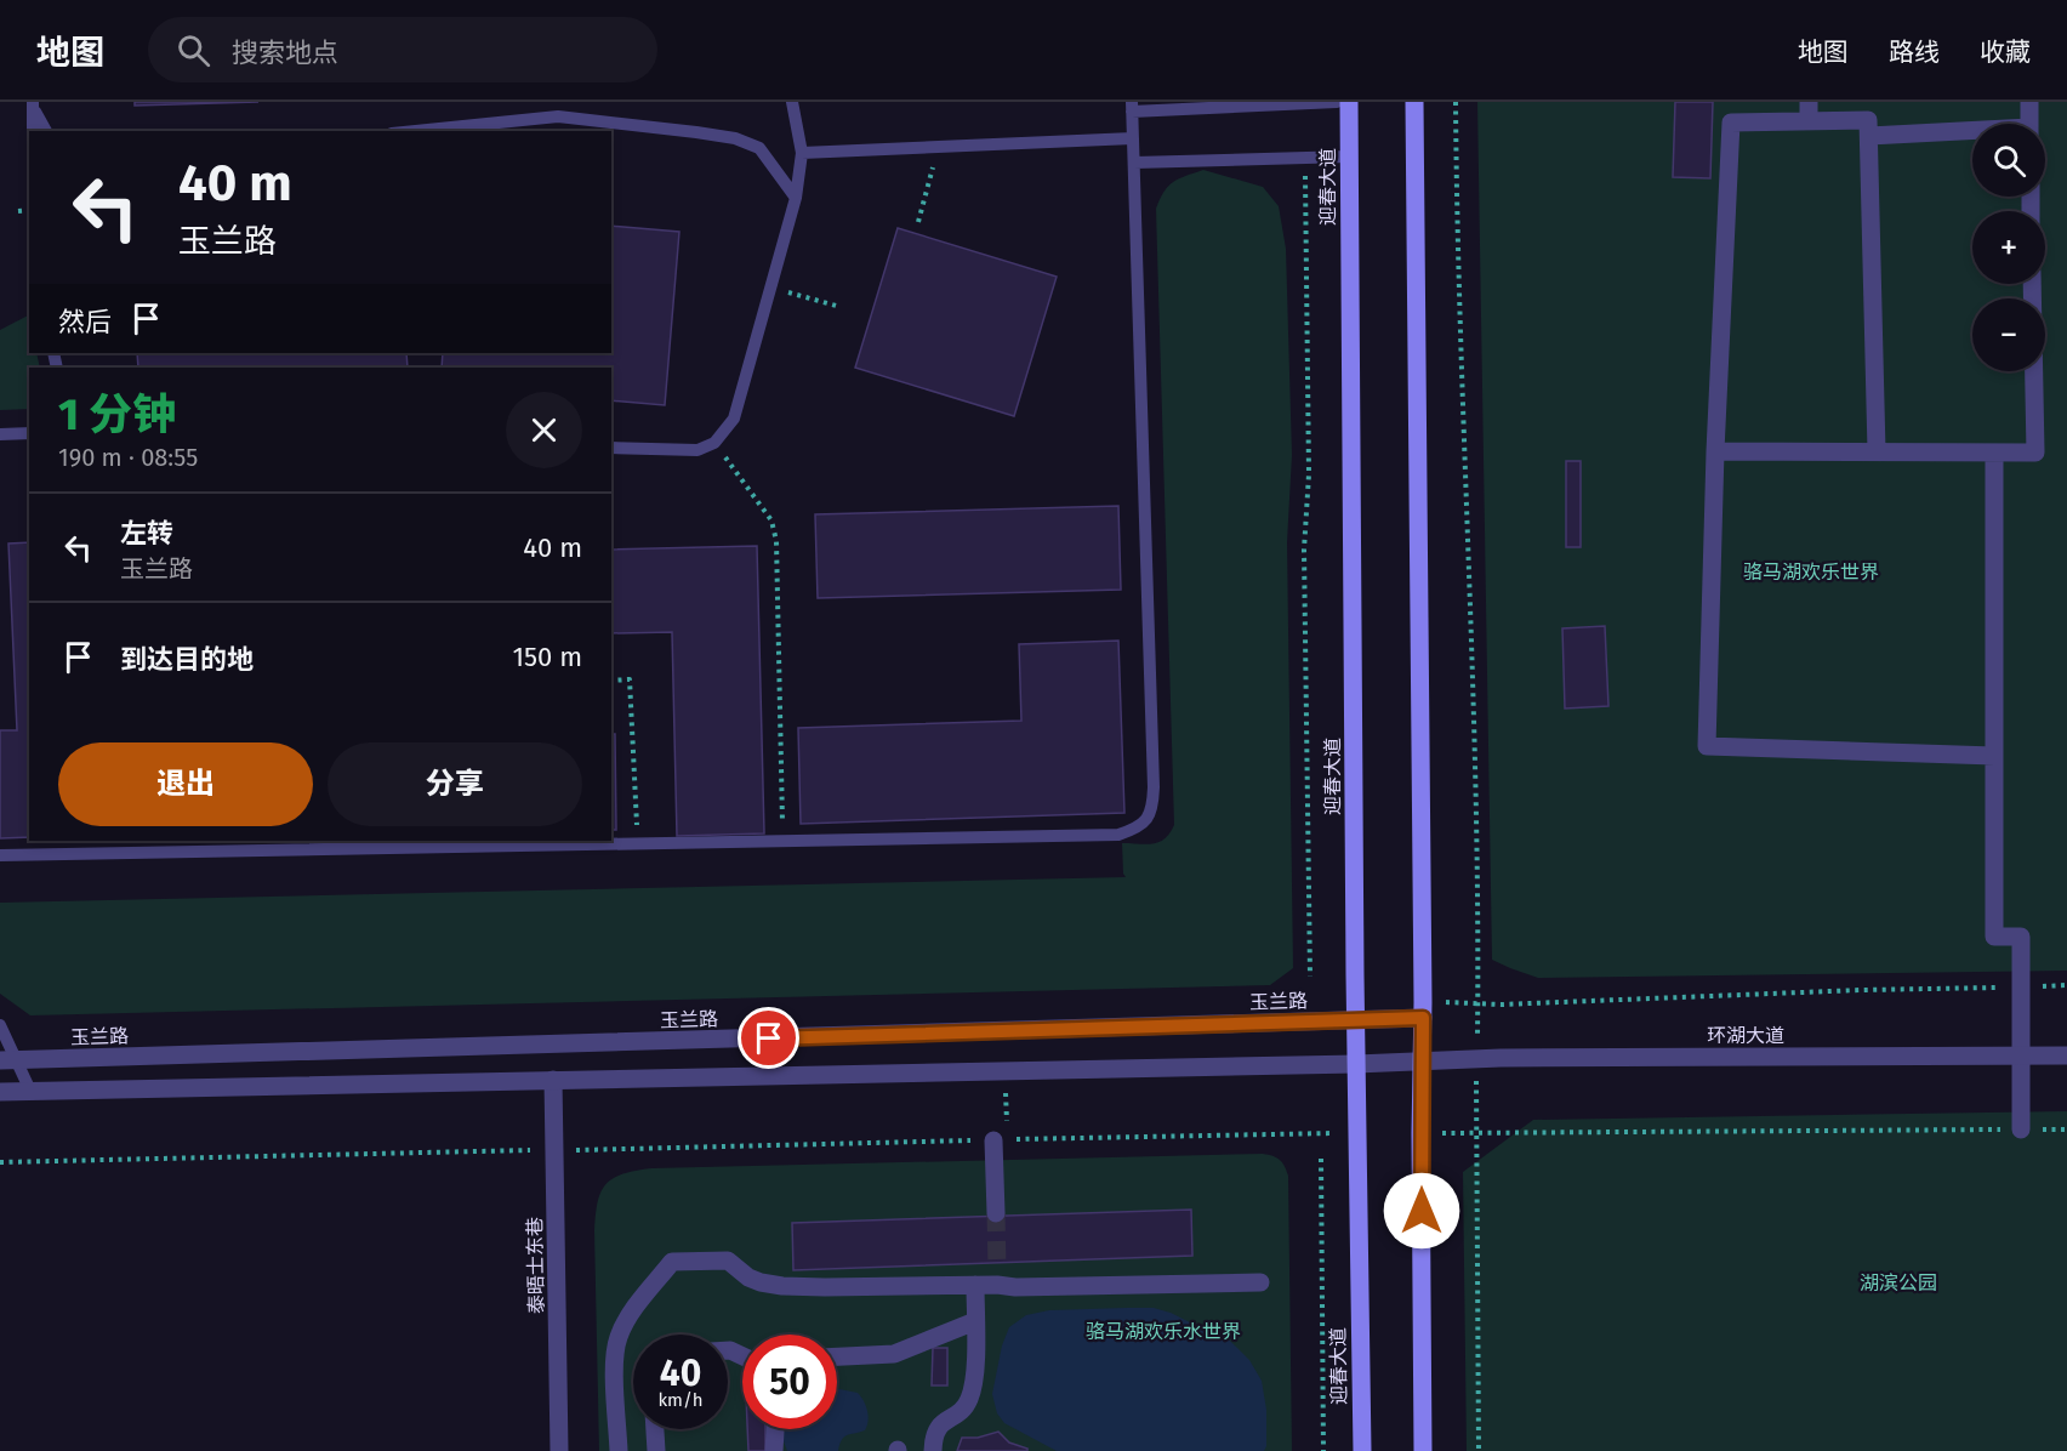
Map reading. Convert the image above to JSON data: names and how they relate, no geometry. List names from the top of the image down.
{
  "streets": {
    "main road": ["迎春大道"],
    "street": ["玉兰路", "环湖大道", "泰晤士东巷"]
  },
  "crossings": [
    ["迎春大道", "玉兰路"]
  ],
  "parks": ["骆马湖欢乐世界", "湖滨公园", "骆马湖欢乐水世界"],
  "page": {
    "header": "地图",
    "search": "搜索地点",
    "nav": ["地图", "路线", "收藏"],
    "map_buttons": ["+", "−"],
    "turn": ["40 m", "玉兰路"],
    "then": "然后",
    "heading": ["1 分钟", "190 m · 08:55"],
    "list": [
      {
        "name": "左转",
        "note": "玉兰路",
        "value": "40 m"
      },
      {
        "name": "到达目的地",
        "value": "150 m"
      }
    ],
    "buttons": ["退出", "分享"],
    "speed": "40 km/h",
    "limit": "50"
  }
}
